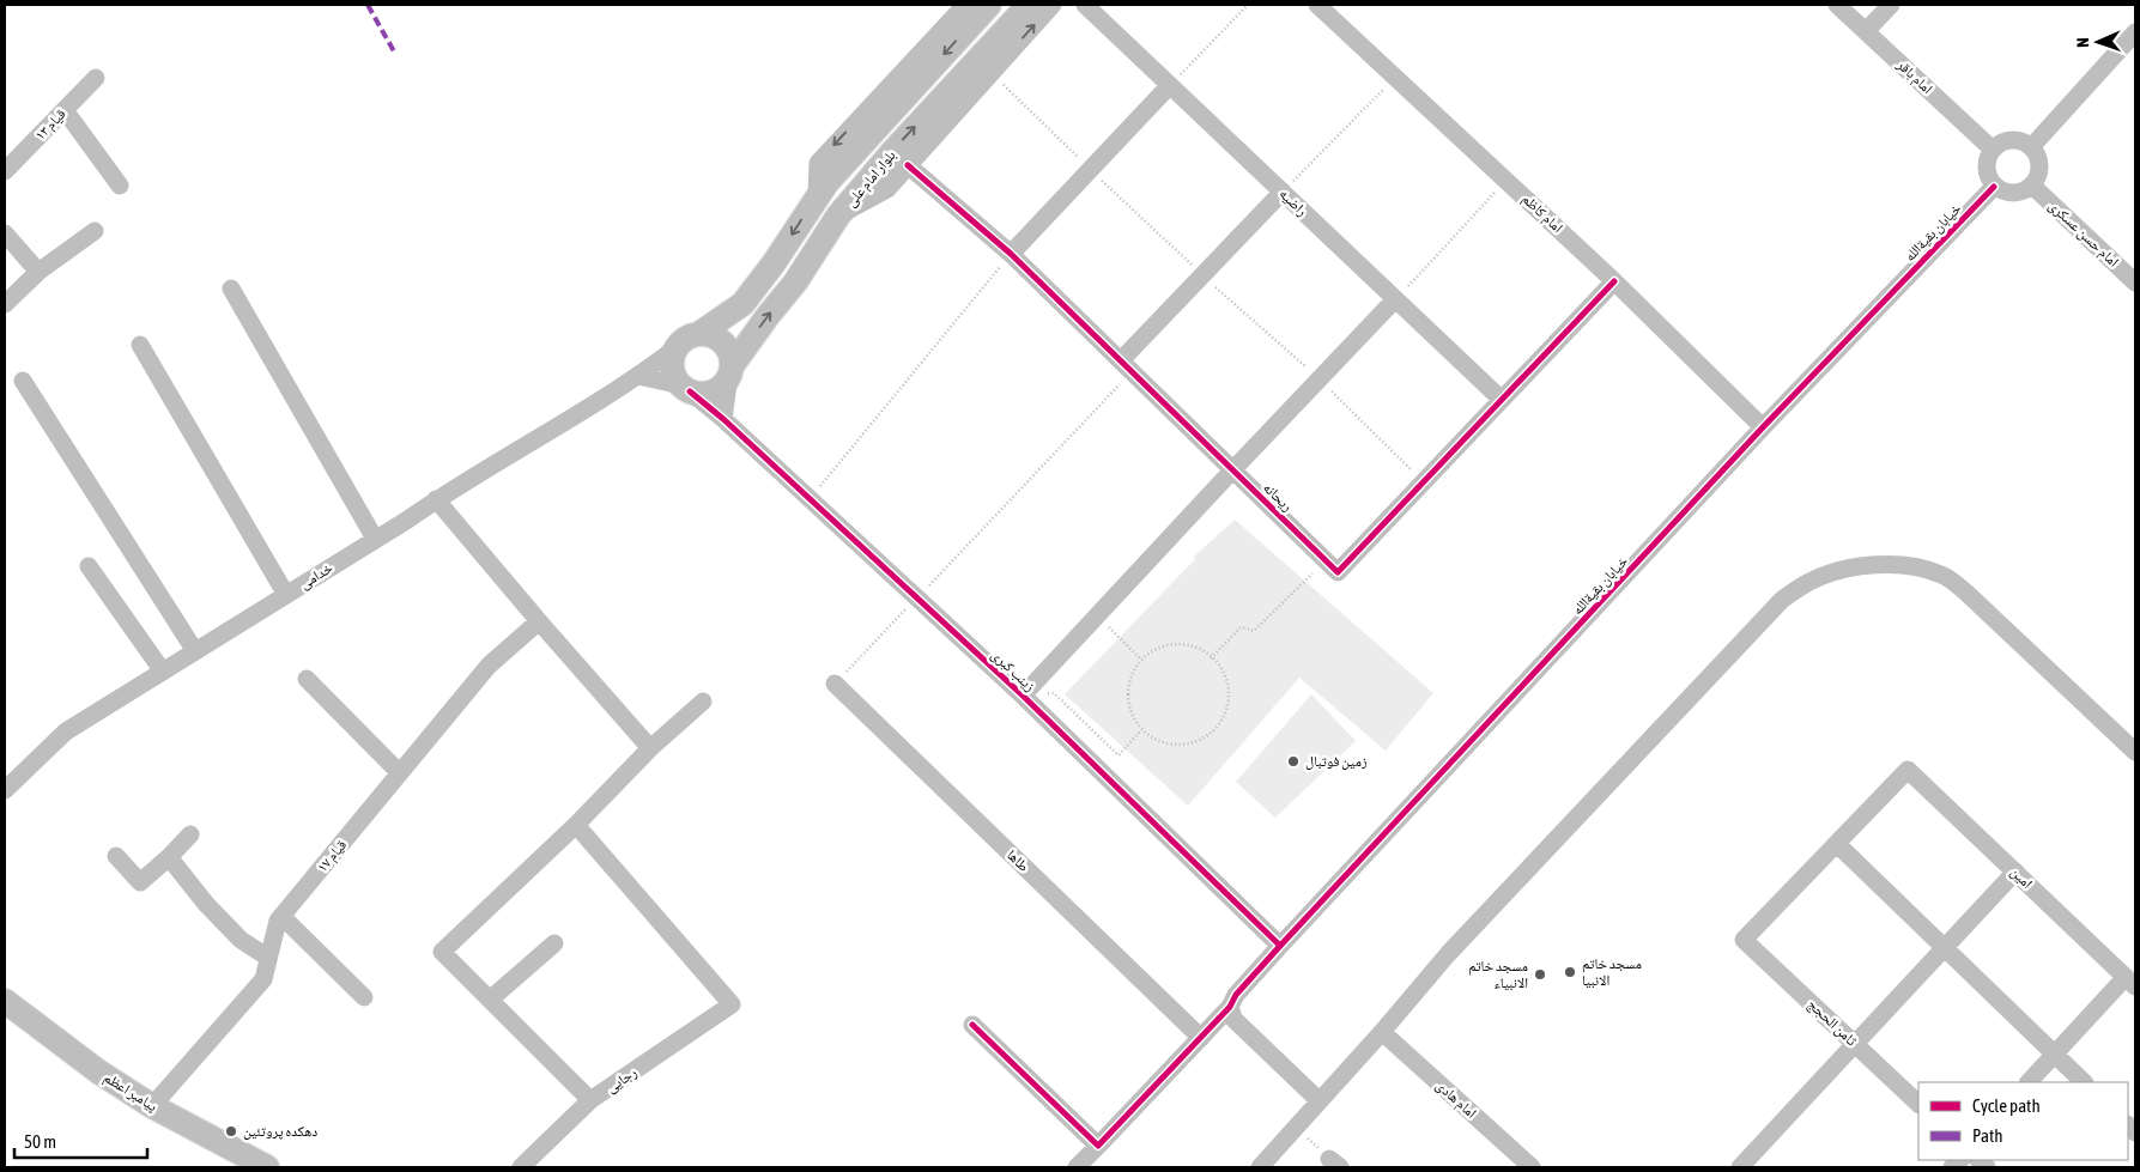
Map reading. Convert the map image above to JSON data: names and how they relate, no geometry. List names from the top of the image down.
{
  "streets": {
    "main road": ["بلوار امام علی", "پیامبر اعظم"],
    "street": [
      "امام باقر",
      "قیام ۱۳",
      "راضیه",
      "امام کاظم",
      "خیابان بقیةالله",
      "امام حسن عسکری",
      "ریحانه",
      "خدامی",
      "زینب کبری",
      "قیام ۱۷",
      "طاها",
      "امین",
      "ثامن الحجج",
      "رجایی",
      "امام هادی"
    ]
  },
  "crossings": [
    ["امام باقر", "خیابان بقیةالله"],
    ["امام باقر", "امام حسن عسکری"],
    ["بلوار امام علی", "خدامی"],
    ["بلوار امام علی", "زینب کبری"],
    ["امام کاظم", "خیابان بقیةالله"],
    ["خیابان بقیةالله", "امام حسن عسکری"],
    ["خیابان بقیةالله", "زینب کبری"],
    ["خیابان بقیةالله", "طاها"],
    ["خدامی", "زینب کبری"],
    ["قیام ۱۷", "پیامبر اعظم"],
    ["امین", "ثامن الحجج"]
  ],
  "places": [
    "زمین فوتبال",
    "مسجد خاتم الانبیا",
    "مسجد خاتم الانبیاء",
    "دهکده پروتئین"
  ],
  "legend": ["Cycle path", "Path"],
  "scale_bar": "50 m",
  "north": "left"
}
